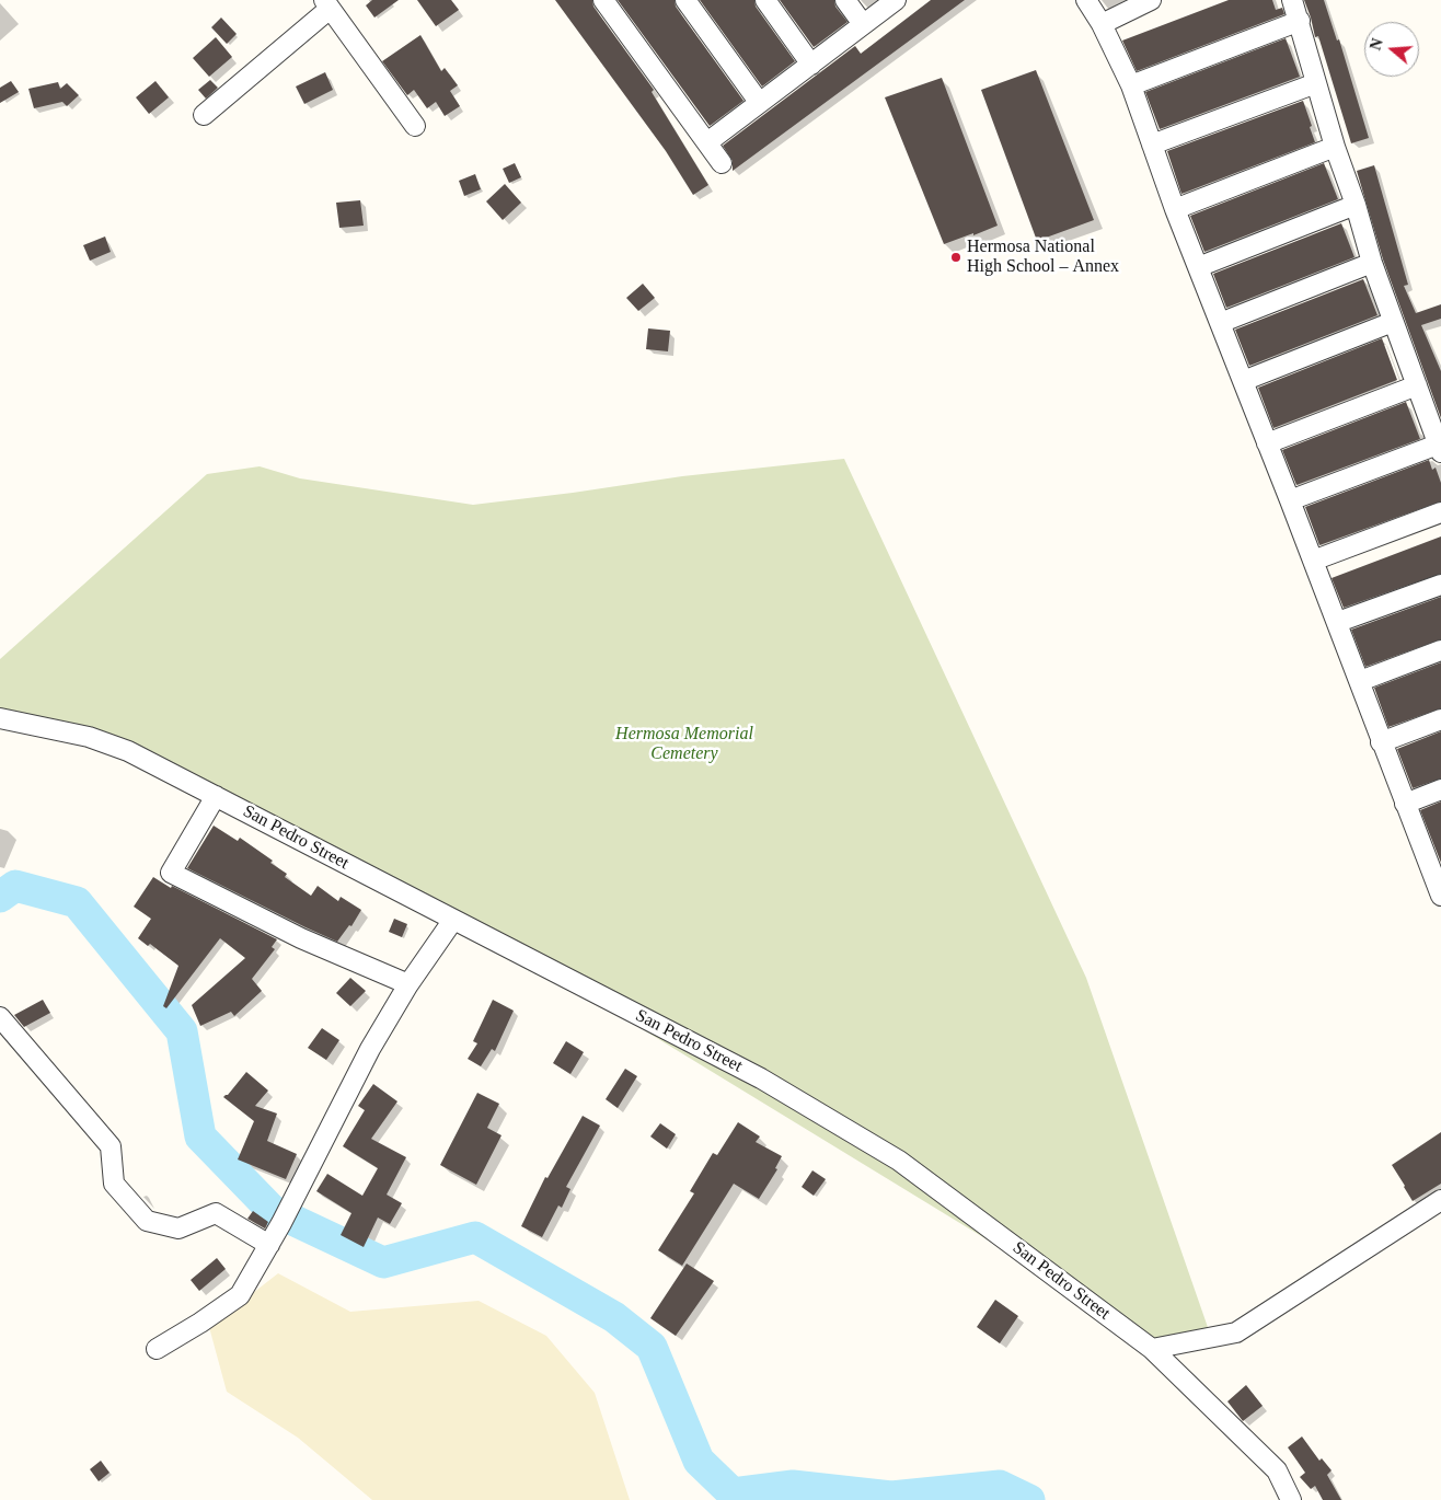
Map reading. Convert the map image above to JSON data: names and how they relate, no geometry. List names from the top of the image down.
{
  "streets": {
    "street": ["San Pedro Street"]
  },
  "parks": ["Hermosa Memorial Cemetery"],
  "places": ["Hermosa National High School – Annex"],
  "north": "left"
}
